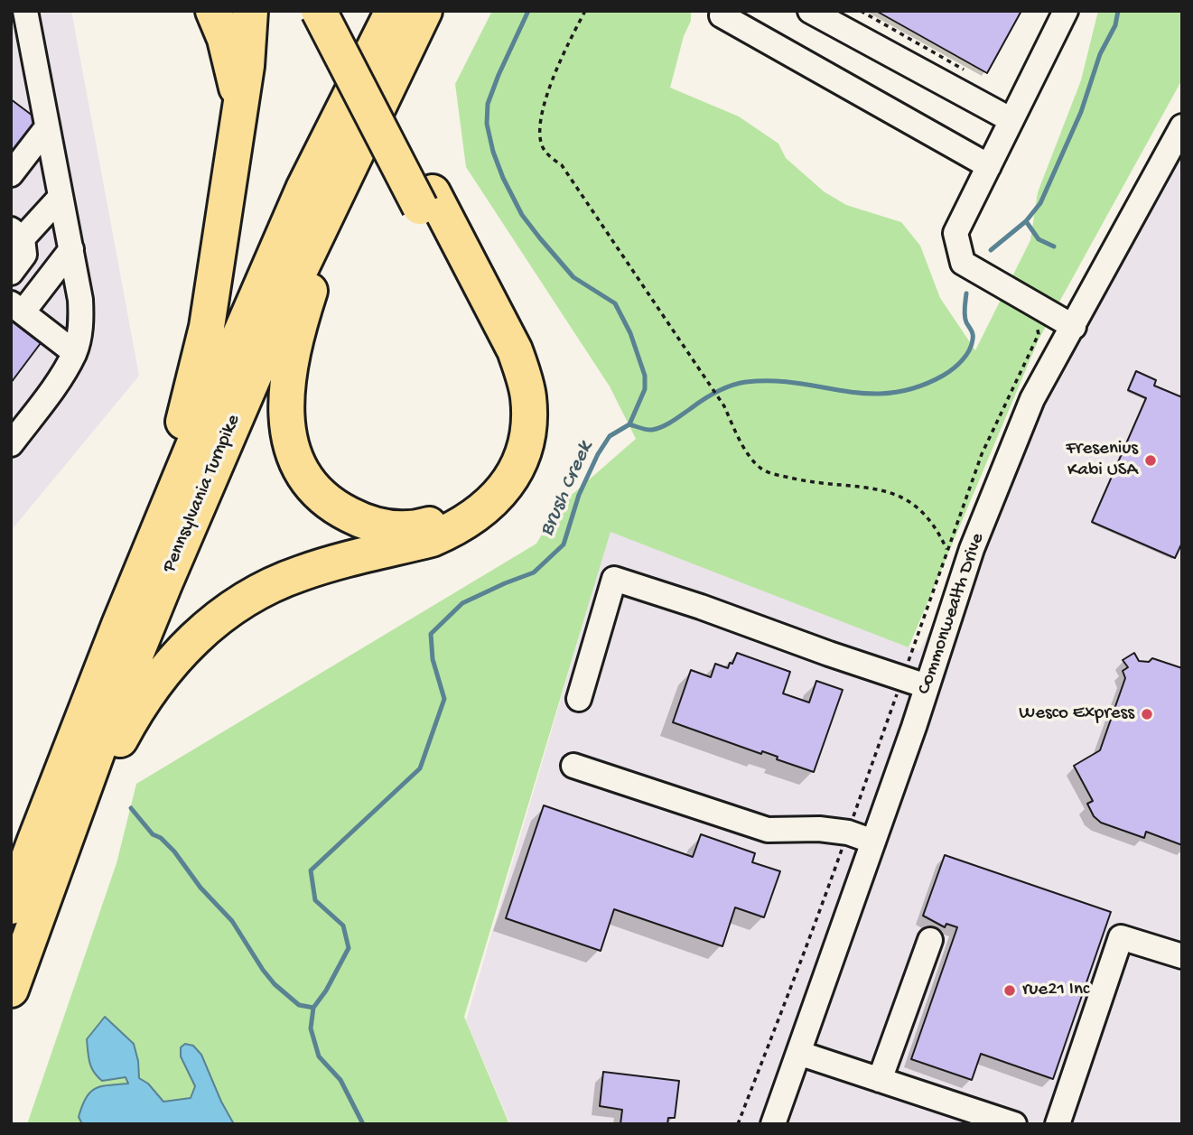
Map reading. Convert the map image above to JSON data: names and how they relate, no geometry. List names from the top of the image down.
{
  "streets": {
    "highway": ["Pennsylvania Turnpike"],
    "street": ["Commonwealth Drive"]
  },
  "water": ["Brush Creek"],
  "places": ["Fresenius Kabi USA", "Wesco Express", "rue21 Inc"]
}
